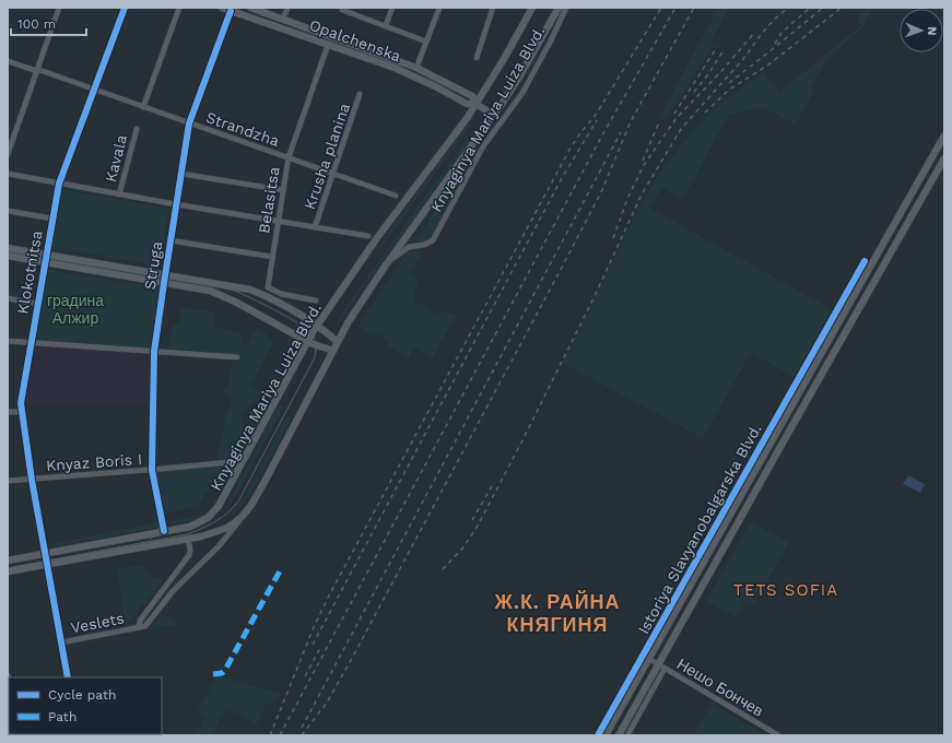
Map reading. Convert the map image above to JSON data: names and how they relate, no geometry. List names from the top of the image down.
{
  "streets": {
    "main road": ["Opalchenska", "Knyaginya Mariya Luiza Blvd.", "Istoriya Slavyanobalgarska Blvd."],
    "street": [
      "Strandzha",
      "Krusha planina",
      "Kavala",
      "Belasitsa",
      "Struga",
      "Klokotnitsa",
      "Knyaz Boris I",
      "Veslets",
      "Нешо Бончев"
    ]
  },
  "crossings": [
    ["Opalchenska", "Knyaginya Mariya Luiza Blvd."],
    ["Opalchenska", "Belasitsa"],
    ["Opalchenska", "Struga"],
    ["Knyaginya Mariya Luiza Blvd.", "Struga"],
    ["Knyaginya Mariya Luiza Blvd.", "Klokotnitsa"],
    ["Strandzha", "Krusha planina"],
    ["Strandzha", "Belasitsa"],
    ["Strandzha", "Struga"],
    ["Strandzha", "Klokotnitsa"],
    ["Struga", "Knyaz Boris I"],
    ["Klokotnitsa", "Knyaz Boris I"],
    ["Klokotnitsa", "Veslets"],
    ["Istoriya Slavyanobalgarska Blvd.", "Нешо Бончев"]
  ],
  "districts": ["TETS SOFIA", "Ж.К. РАЙНА КНЯГИНЯ"],
  "parks": ["градина Алжир"],
  "legend": ["Cycle path", "Path"],
  "scale_bar": "100 m",
  "north": "right"
}
